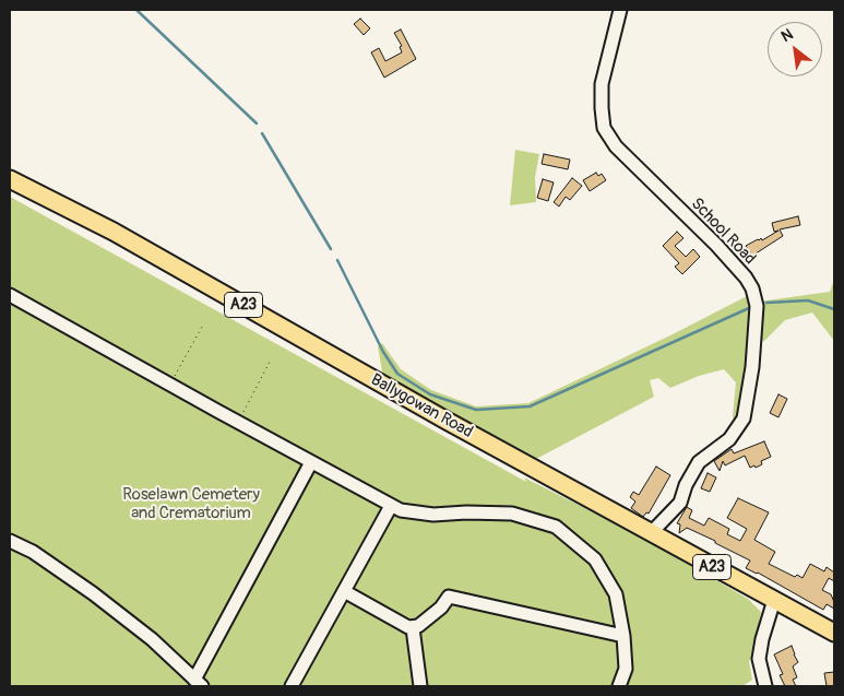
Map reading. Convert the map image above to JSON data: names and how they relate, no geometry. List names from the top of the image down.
{
  "streets": {
    "main road": ["A23", "Ballygowan Road"],
    "street": ["School Road"]
  },
  "crossings": [
    ["School Road", "Ballygowan Road"]
  ],
  "parks": ["Roselawn Cemetery and Crematorium"],
  "north": "top left"
}
